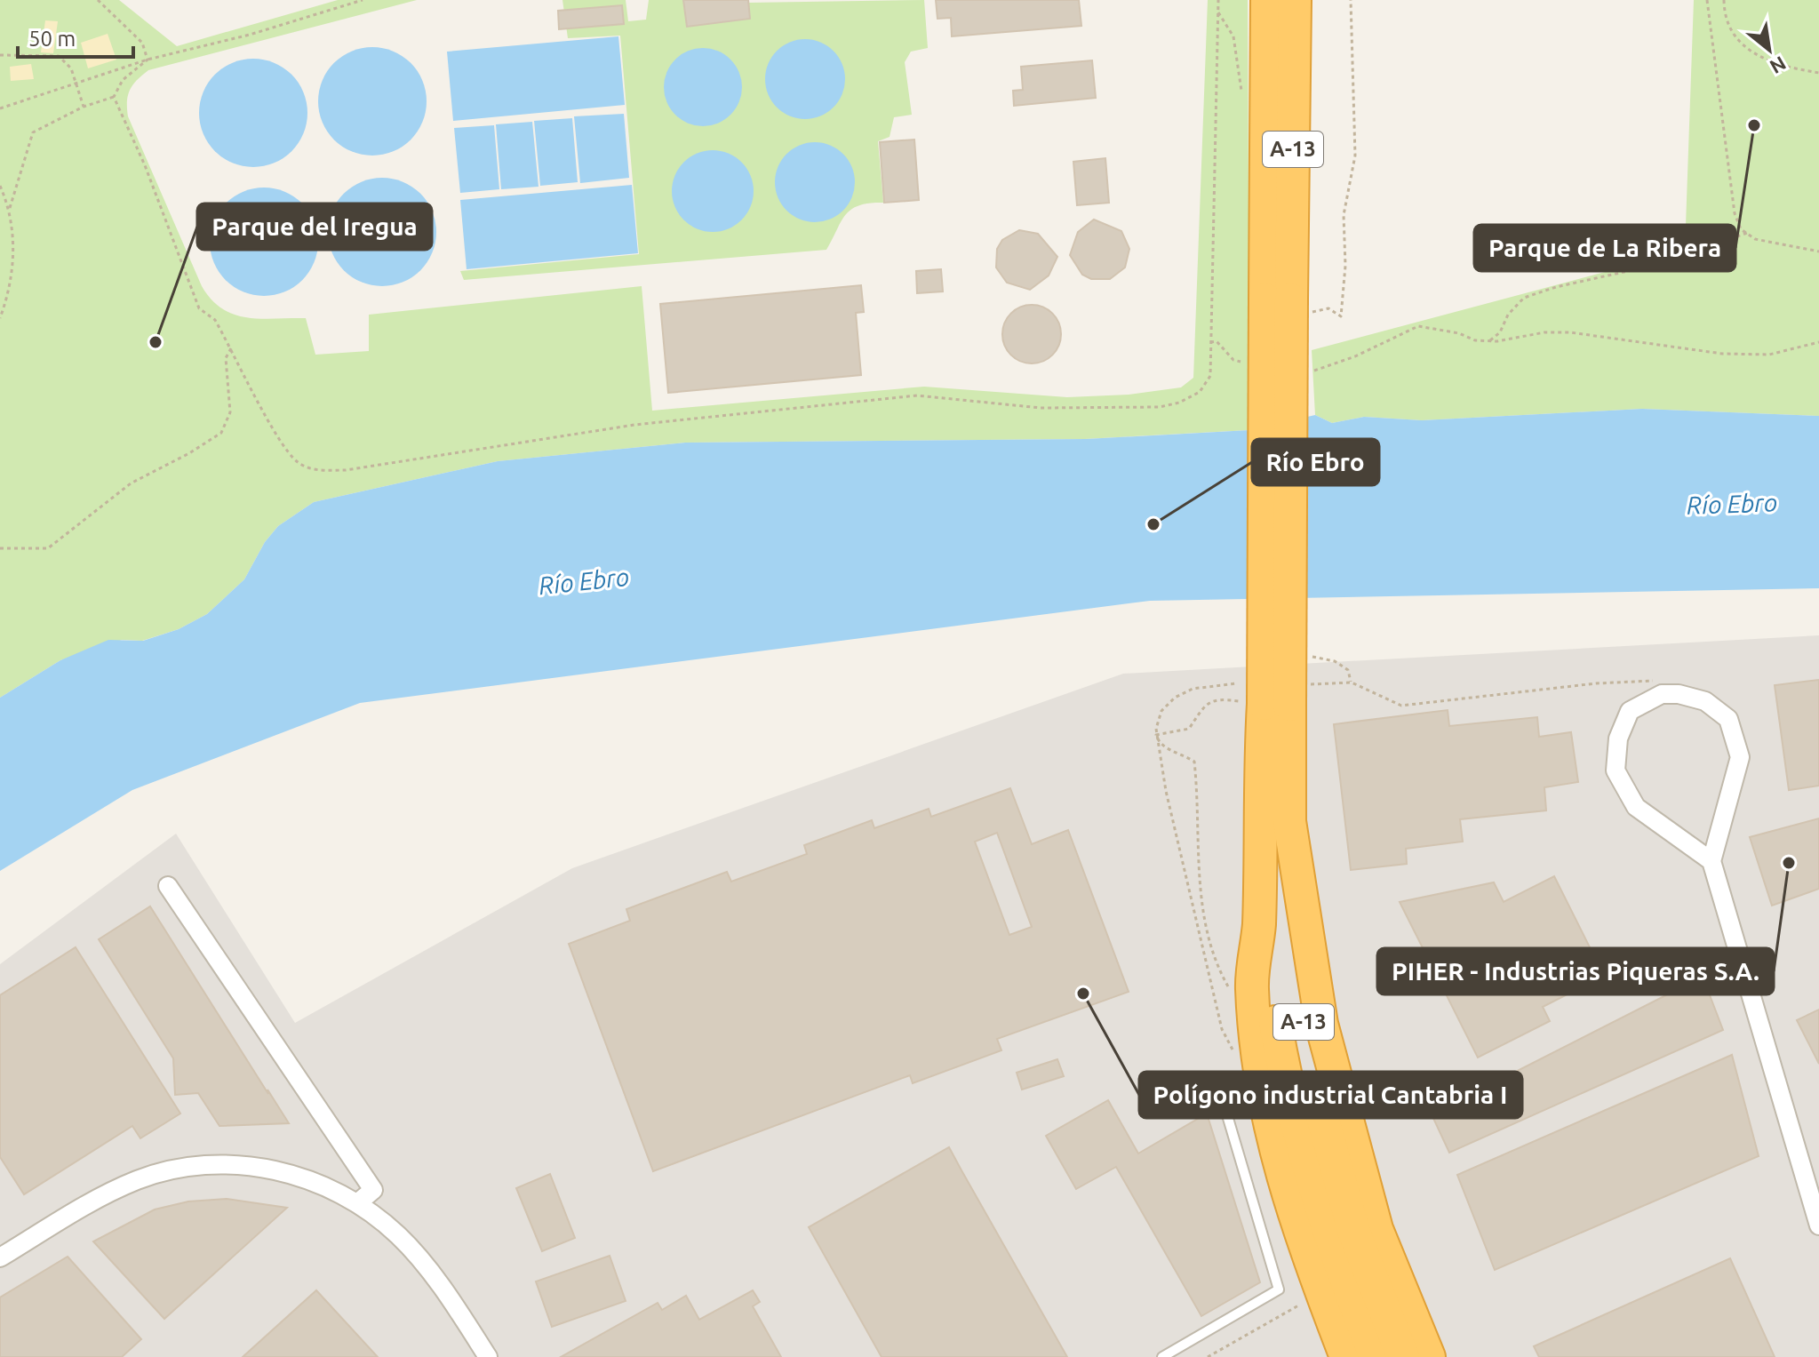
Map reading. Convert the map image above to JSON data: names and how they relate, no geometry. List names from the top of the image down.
{
  "streets": {
    "highway": ["A-13"]
  },
  "water": ["Río Ebro"],
  "places": [
    "Parque de La Ribera",
    "Parque del Iregua",
    "Río Ebro",
    "PIHER - Industrias Piqueras S.A.",
    "Polígono industrial Cantabria I"
  ],
  "scale_bar": "50 m",
  "north": "bottom right"
}
